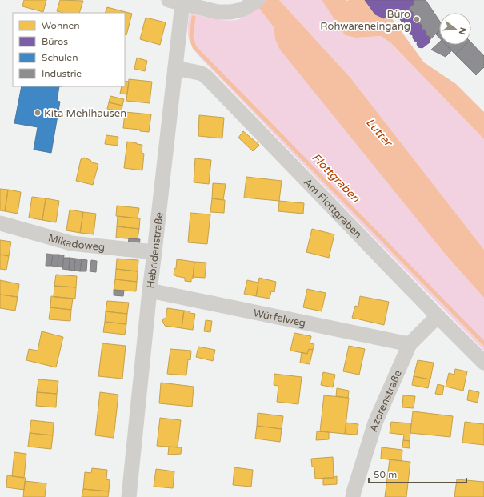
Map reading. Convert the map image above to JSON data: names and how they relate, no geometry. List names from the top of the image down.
{
  "streets": {
    "street": [
      "Am Flottgraben",
      "Mikadoweg",
      "Hebridenstraße",
      "Würfelweg",
      "Azorenstraße"
    ]
  },
  "crossings": [
    ["Am Flottgraben", "Hebridenstraße"],
    ["Am Flottgraben", "Azorenstraße"],
    ["Mikadoweg", "Hebridenstraße"],
    ["Hebridenstraße", "Würfelweg"],
    ["Würfelweg", "Azorenstraße"]
  ],
  "water": ["Lutter", "Flottgraben"],
  "places": ["Büro Rohwareneingang", "Kita Mehlhausen"],
  "legend": [
    "Wohnen",
    "Büros",
    "Schulen",
    "Industrie"
  ],
  "scale_bar": "50 m",
  "north": "right"
}
